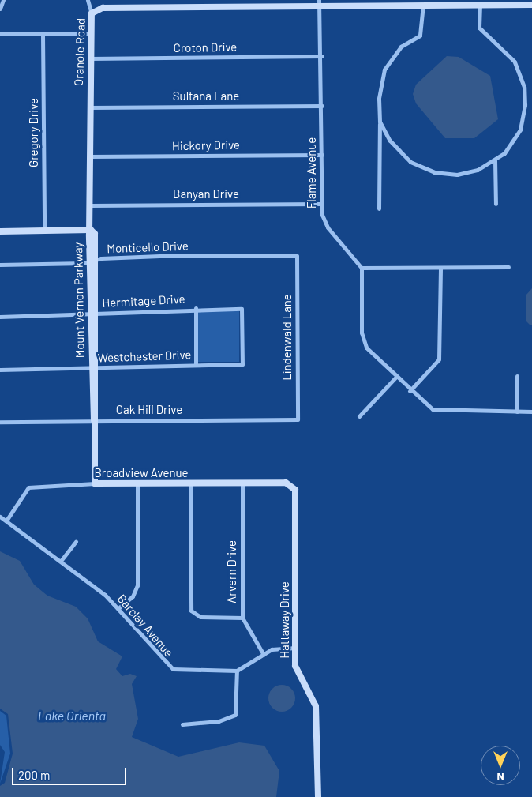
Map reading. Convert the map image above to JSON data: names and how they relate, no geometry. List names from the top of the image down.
{
  "streets": {
    "street": [
      "Croton Drive",
      "Oranole Road",
      "Sultana Lane",
      "Gregory Drive",
      "Hickory Drive",
      "Flame Avenue",
      "Banyan Drive",
      "Monticello Drive",
      "Mount Vernon Parkway",
      "Hermitage Drive",
      "Lindenwald Lane",
      "Westchester Drive",
      "Oak Hill Drive",
      "Broadview Avenue",
      "Arvern Drive",
      "Hattaway Drive",
      "Barclay Avenue"
    ]
  },
  "crossings": [
    ["Croton Drive", "Oranole Road"],
    ["Croton Drive", "Flame Avenue"],
    ["Oranole Road", "Sultana Lane"],
    ["Oranole Road", "Hickory Drive"],
    ["Oranole Road", "Flame Avenue"],
    ["Oranole Road", "Banyan Drive"],
    ["Oranole Road", "Mount Vernon Parkway"],
    ["Sultana Lane", "Flame Avenue"],
    ["Hickory Drive", "Flame Avenue"],
    ["Flame Avenue", "Banyan Drive"],
    ["Monticello Drive", "Mount Vernon Parkway"],
    ["Monticello Drive", "Lindenwald Lane"],
    ["Mount Vernon Parkway", "Hermitage Drive"],
    ["Mount Vernon Parkway", "Westchester Drive"],
    ["Mount Vernon Parkway", "Oak Hill Drive"],
    ["Mount Vernon Parkway", "Broadview Avenue"],
    ["Hermitage Drive", "Westchester Drive"],
    ["Lindenwald Lane", "Oak Hill Drive"],
    ["Broadview Avenue", "Arvern Drive"],
    ["Broadview Avenue", "Hattaway Drive"],
    ["Broadview Avenue", "Barclay Avenue"]
  ],
  "water": ["Lake Orienta"],
  "scale_bar": "200 m",
  "north": "bottom"
}
